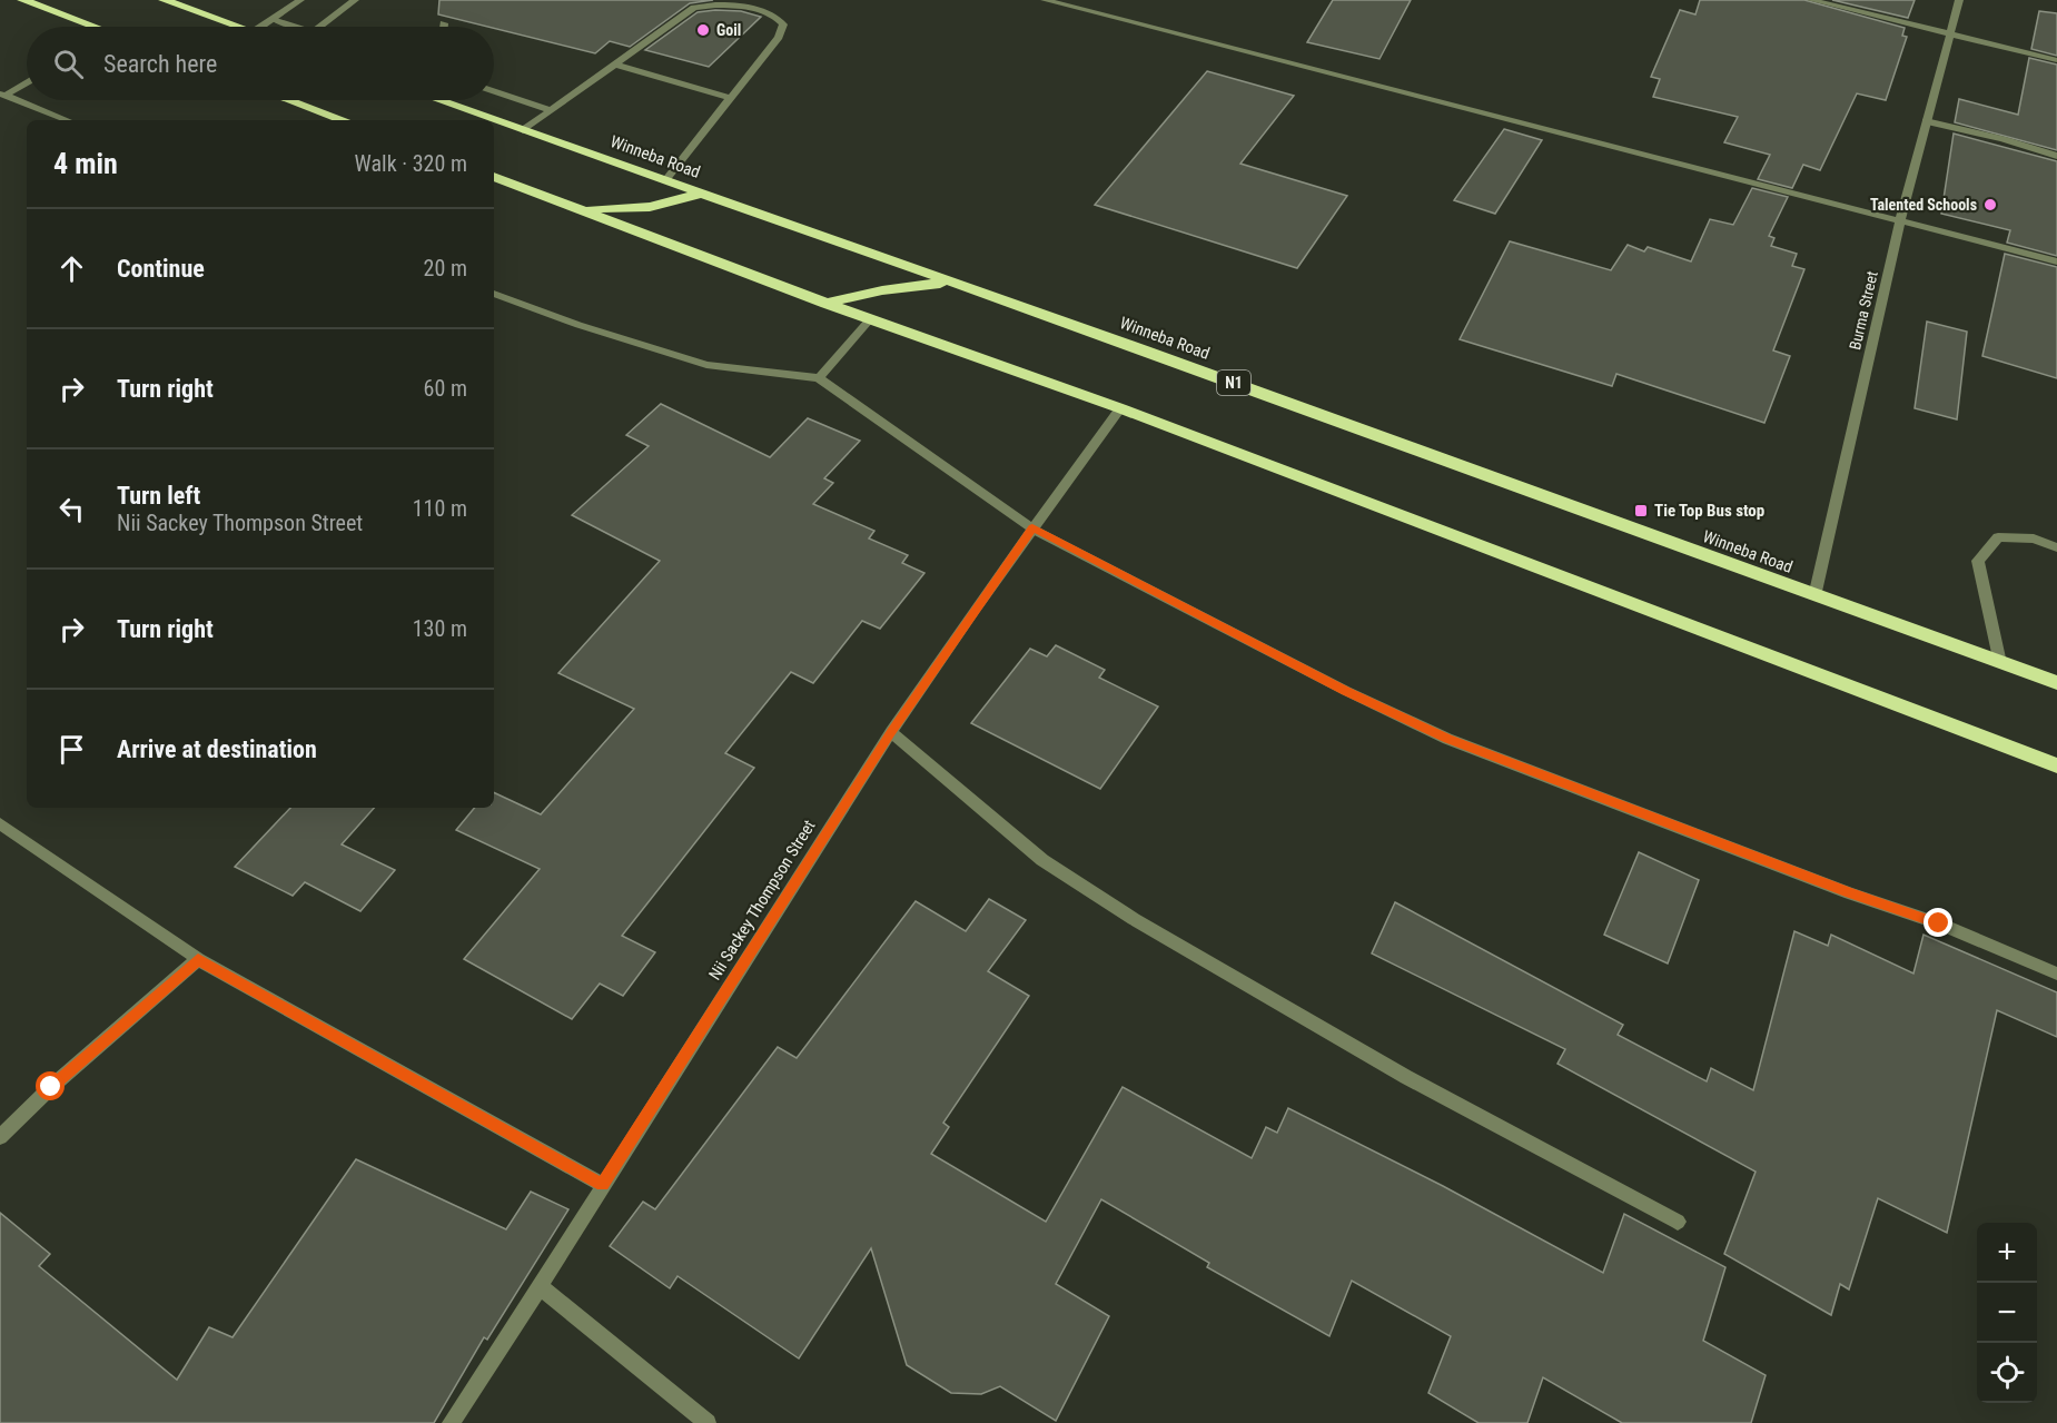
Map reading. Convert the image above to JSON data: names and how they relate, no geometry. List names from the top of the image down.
{
  "streets": {
    "highway": ["Winneba Road", "N1"],
    "street": ["Burma Street", "Nii Sackey Thompson Street"]
  },
  "crossings": [
    ["Winneba Road", "Burma Street"]
  ],
  "places": {
    "other": ["Goil", "Talented Schools"],
    "transit": ["Tie Top Bus stop"]
  },
  "page": {
    "search": "Search here",
    "heading": ["4 min", "Walk · 320 m"],
    "list": [
      ["Continue", "20 m"],
      ["Turn right", "60 m"],
      ["Turn left", "Nii Sackey Thompson Street", "110 m"],
      ["Turn right", "130 m"],
      "Arrive at destination"
    ],
    "map_buttons": ["+", "−"]
  }
}
